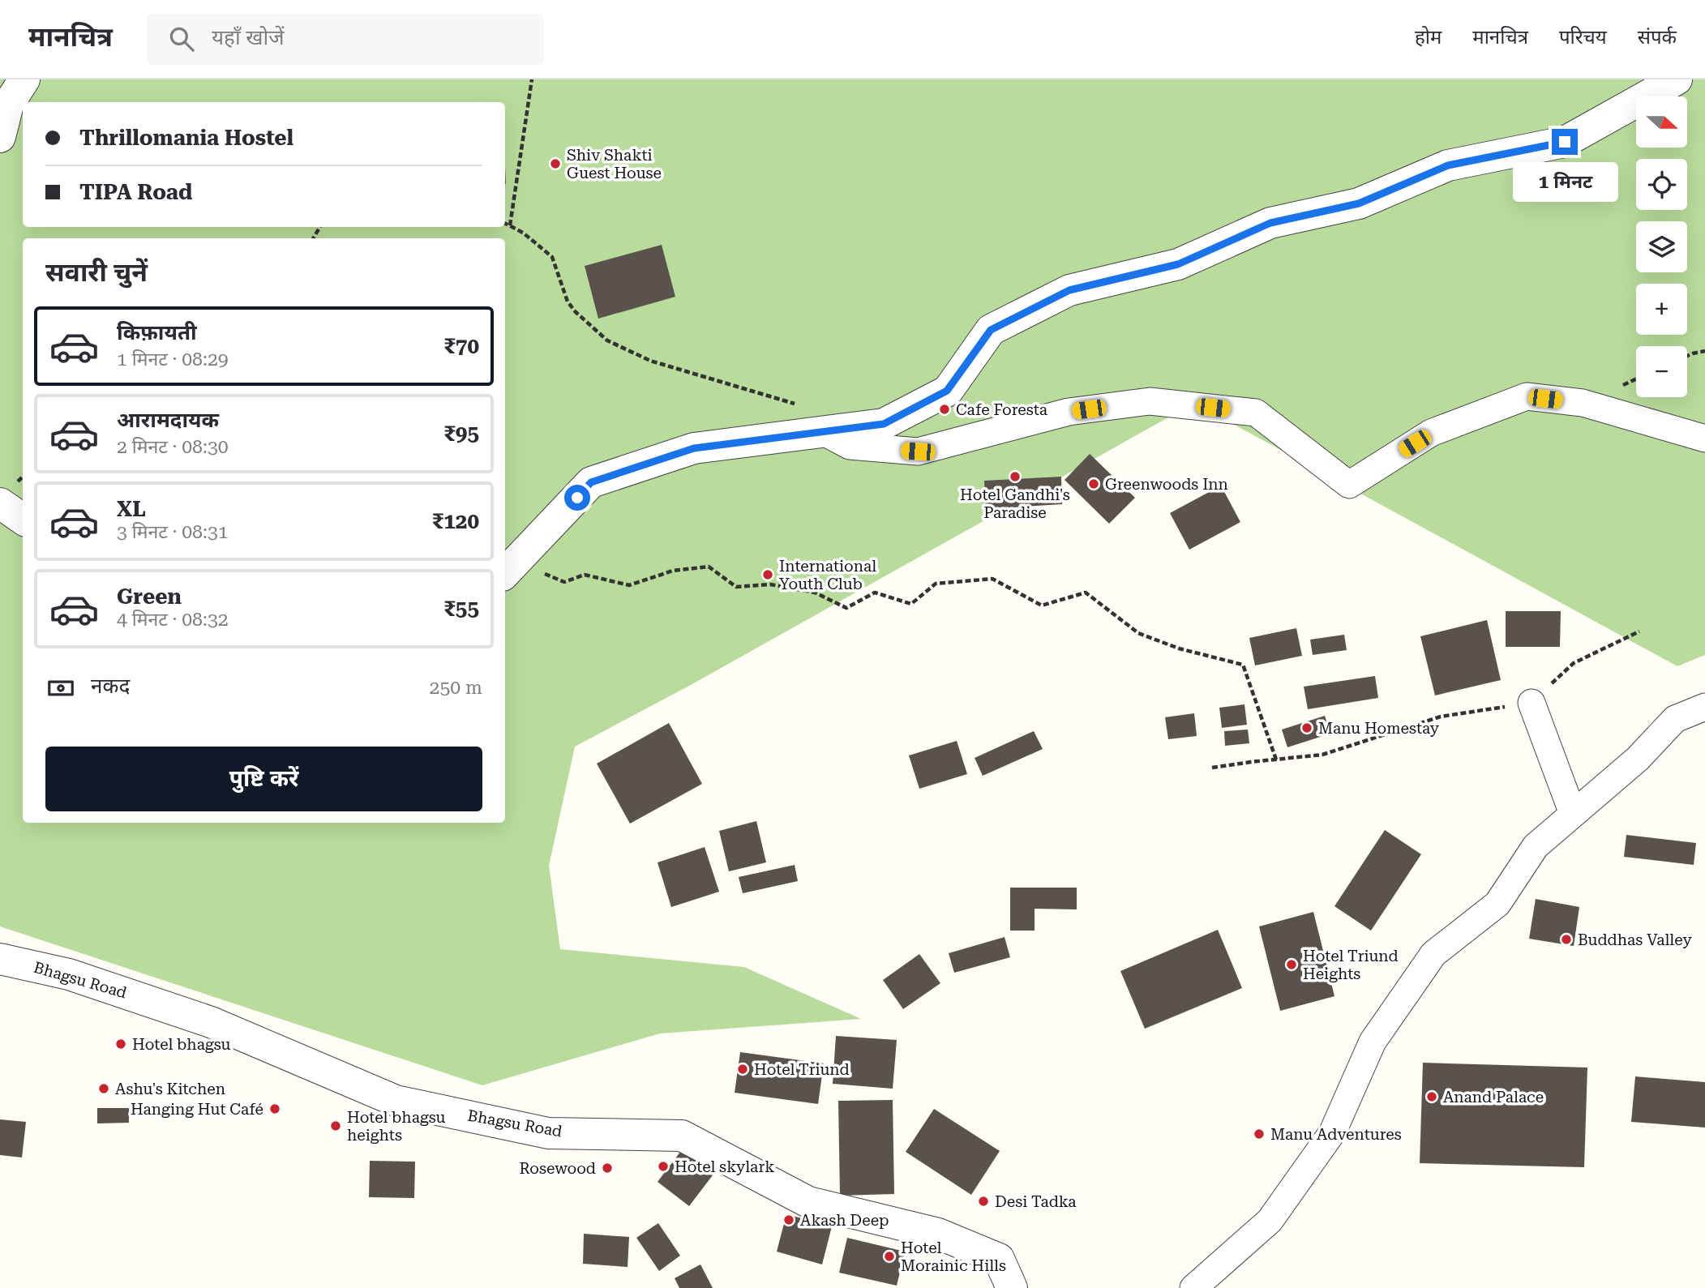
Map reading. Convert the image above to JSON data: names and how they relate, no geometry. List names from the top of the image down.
{
  "streets": {
    "street": ["Bhagsu Road"]
  },
  "places": [
    "Shiv Shakti Guest House",
    "Cafe Foresta",
    "Hotel Gandhi's Paradise",
    "Greenwoods Inn",
    "International Youth Club",
    "Manu Homestay",
    "Buddhas Valley",
    "Hotel Triund Heights",
    "Hotel bhagsu",
    "Hotel Triund",
    "Ashu's Kitchen",
    "Anand Palace",
    "Hanging Hut Café",
    "Hotel bhagsu heights",
    "Manu Adventures",
    "Hotel skylark",
    "Rosewood",
    "Desi Tadka",
    "Akash Deep",
    "Hotel Morainic Hills"
  ],
  "north": "right",
  "page": {
    "header": "मानचित्र",
    "search": "यहाँ खोजें",
    "nav": [
      "होम",
      "मानचित्र",
      "परिचय",
      "संपर्क"
    ],
    "map_buttons": ["+", "−"],
    "banner": ["Thrillomania Hostel", "TIPA Road"],
    "bubble": "1 मिनट",
    "heading": "सवारी चुनें",
    "list": [
      {
        "name": "किफ़ायती",
        "note": "1 मिनट · 08:29",
        "value": "₹70"
      },
      {
        "name": "आरामदायक",
        "note": "2 मिनट · 08:30",
        "value": "₹95"
      },
      {
        "name": "XL",
        "note": "3 मिनट · 08:31",
        "value": "₹120"
      },
      {
        "name": "Green",
        "note": "4 मिनट · 08:32",
        "value": "₹55"
      }
    ],
    "pay": ["नकद", "250 m"],
    "buttons": "पुष्टि करें"
  }
}
